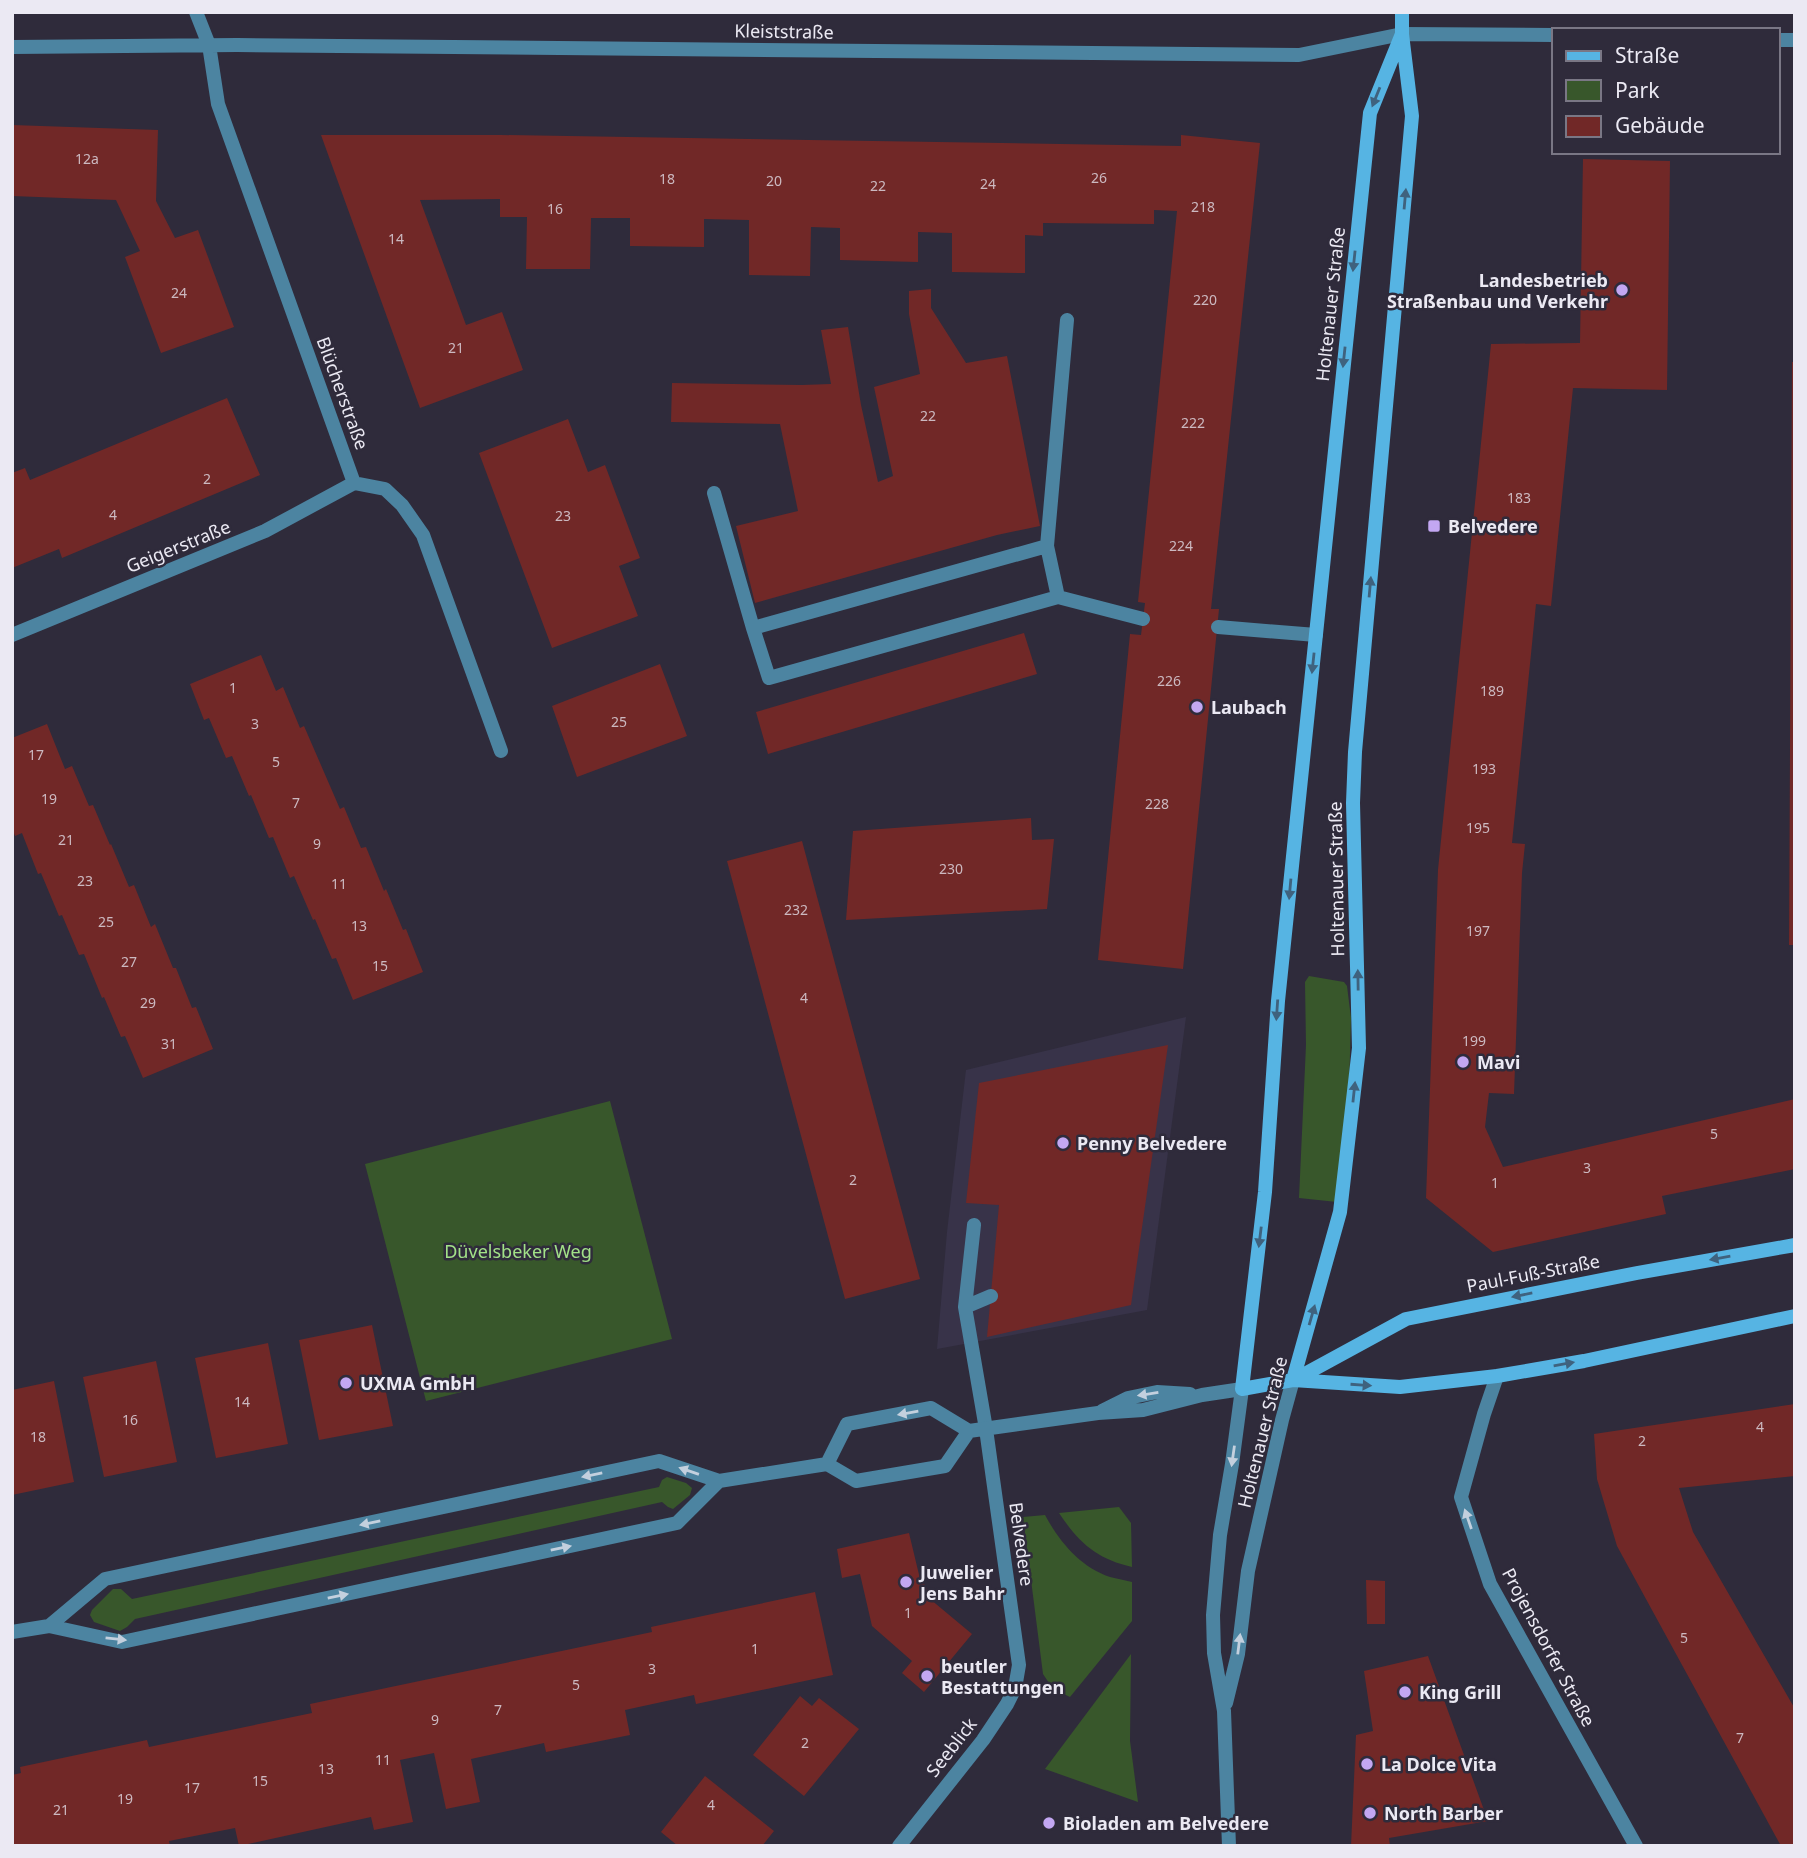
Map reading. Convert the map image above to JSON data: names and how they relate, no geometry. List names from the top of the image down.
{
  "streets": {
    "main road": ["Holtenauer Straße", "Paul-Fuß-Straße"],
    "street": [
      "Kleiststraße",
      "Blücherstraße",
      "Geigerstraße",
      "Belvedere",
      "Projensdorfer Straße",
      "Seeblick"
    ]
  },
  "crossings": [
    ["Kleiststraße", "Holtenauer Straße"],
    ["Kleiststraße", "Blücherstraße"],
    ["Holtenauer Straße", "Paul-Fuß-Straße"],
    ["Blücherstraße", "Geigerstraße"],
    ["Paul-Fuß-Straße", "Projensdorfer Straße"],
    ["Belvedere", "Seeblick"]
  ],
  "one_way": ["Projensdorfer Straße"],
  "parks": ["Düvelsbeker Weg"],
  "places": {
    "other": [
      "Landesbetrieb Straßenbau und Verkehr",
      "Laubach",
      "Mavi",
      "Penny Belvedere",
      "UXMA GmbH",
      "Juwelier Jens Bahr",
      "beutler Bestattungen",
      "King Grill",
      "La Dolce Vita",
      "North Barber",
      "Bioladen am Belvedere"
    ],
    "transit": ["Belvedere"]
  },
  "house_numbers": [
    "12a",
    "26",
    "18",
    "20",
    "24",
    "22",
    "218",
    "16",
    "14",
    "24",
    "220",
    "21",
    "22",
    "222",
    "2",
    "183",
    "4",
    "23",
    "224",
    "226",
    "1",
    "189",
    "25",
    "3",
    "17",
    "5",
    "193",
    "19",
    "7",
    "228",
    "195",
    "21",
    "9",
    "230",
    "23",
    "11",
    "232",
    "25",
    "13",
    "197",
    "27",
    "15",
    "4",
    "29",
    "199",
    "31",
    "5",
    "3",
    "2",
    "1",
    "14",
    "16",
    "4",
    "18",
    "2",
    "1",
    "5",
    "1",
    "3",
    "5",
    "7",
    "9",
    "7",
    "2",
    "11",
    "13",
    "15",
    "17",
    "19",
    "4",
    "21"
  ],
  "legend": ["Straße", "Park", "Gebäude"]
}
